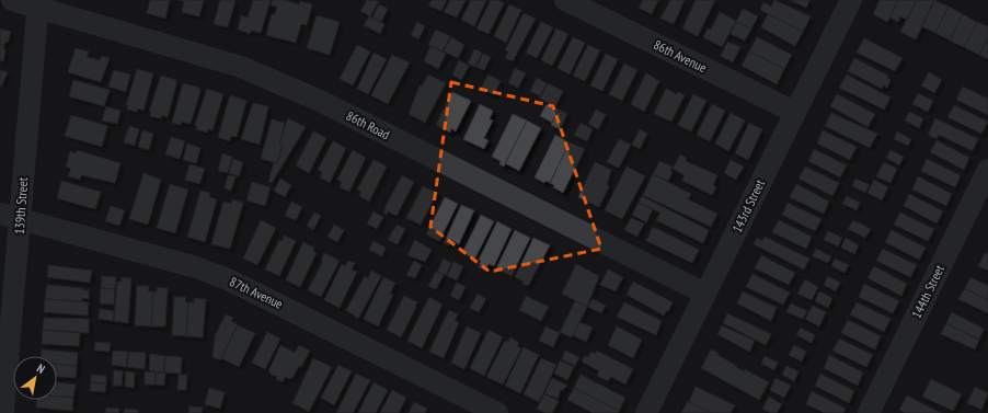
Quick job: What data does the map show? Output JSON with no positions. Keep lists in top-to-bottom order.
{
  "streets": {
    "street": [
      "86th Avenue",
      "86th Road",
      "139th Street",
      "143rd Street",
      "144th Street",
      "87th Avenue"
    ]
  },
  "crossings": [
    ["86th Avenue", "143rd Street"],
    ["86th Road", "139th Street"],
    ["86th Road", "143rd Street"],
    ["139th Street", "87th Avenue"]
  ],
  "north": "top right"
}
